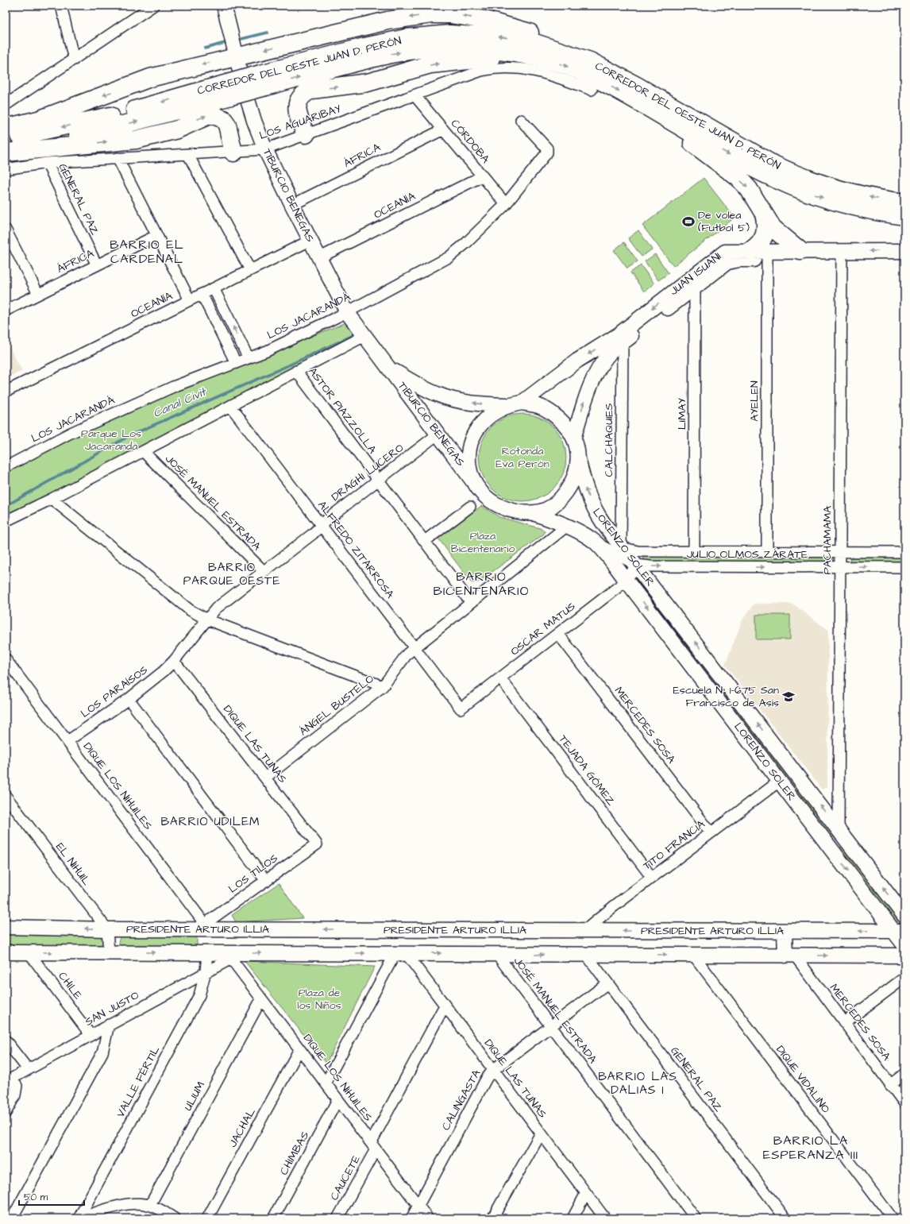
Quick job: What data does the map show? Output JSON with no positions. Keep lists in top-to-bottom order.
{
  "streets": {
    "highway": ["CORREDOR DEL OESTE JUAN D. PERÓN"],
    "street": [
      "LOS AGUARIBAY",
      "CÓRDOBA",
      "ÁFRICA",
      "TIBURCIO BENEGAS",
      "GENERAL PAZ",
      "OCEANÍA",
      "JUAN ISUANI",
      "LOS JACARANDÁ",
      "AYELEN",
      "ASTOR PIAZZOLLA",
      "LIMAY",
      "CALCHAQUIES",
      "DRAGHI LUCERO",
      "JOSÉ MANUEL ESTRADA",
      "PACHAMAMA",
      "LORENZO SOLER",
      "ALFREDO ZITARROSA",
      "JULIO OLMOS ZÁRATE",
      "OSCAR MATUS",
      "LOS PARAÍSOS",
      "ÁNGEL BUSTELO",
      "MERCEDES SOSA",
      "DIQUE LAS TUNAS",
      "TEJADA GÓMEZ",
      "DIQUE LOS NIHUILES",
      "TITO FRANCIA",
      "EL NIHUIL",
      "LOS TILOS",
      "PRESIDENTE ARTURO ILLIA",
      "CHILE",
      "SAN JUSTO",
      "DIQUE VIDALINO",
      "VALLE FÉRTIL",
      "ULIUM",
      "CALINGASTA",
      "JACHAL",
      "CHIMBAS",
      "CAUCETE"
    ]
  },
  "crossings": [
    ["CORREDOR DEL OESTE JUAN D. PERÓN", "LOS AGUARIBAY"],
    ["LOS AGUARIBAY", "CÓRDOBA"],
    ["LOS AGUARIBAY", "TIBURCIO BENEGAS"],
    ["LOS AGUARIBAY", "GENERAL PAZ"],
    ["CÓRDOBA", "ÁFRICA"],
    ["CÓRDOBA", "OCEANÍA"],
    ["CÓRDOBA", "LOS JACARANDÁ"],
    ["ÁFRICA", "TIBURCIO BENEGAS"],
    ["ÁFRICA", "GENERAL PAZ"],
    ["TIBURCIO BENEGAS", "OCEANÍA"],
    ["TIBURCIO BENEGAS", "JUAN ISUANI"],
    ["TIBURCIO BENEGAS", "LOS JACARANDÁ"],
    ["TIBURCIO BENEGAS", "DRAGHI LUCERO"],
    ["TIBURCIO BENEGAS", "LORENZO SOLER"],
    ["GENERAL PAZ", "PRESIDENTE ARTURO ILLIA"],
    ["GENERAL PAZ", "CALINGASTA"],
    ["JUAN ISUANI", "AYELEN"],
    ["JUAN ISUANI", "LIMAY"],
    ["JUAN ISUANI", "CALCHAQUIES"],
    ["JUAN ISUANI", "PACHAMAMA"],
    ["JUAN ISUANI", "LORENZO SOLER"],
    ["AYELEN", "JULIO OLMOS ZÁRATE"],
    ["ASTOR PIAZZOLLA", "DRAGHI LUCERO"],
    ["ASTOR PIAZZOLLA", "ÁNGEL BUSTELO"],
    ["LIMAY", "JULIO OLMOS ZÁRATE"],
    ["CALCHAQUIES", "LORENZO SOLER"],
    ["CALCHAQUIES", "JULIO OLMOS ZÁRATE"],
    ["DRAGHI LUCERO", "JOSÉ MANUEL ESTRADA"],
    ["DRAGHI LUCERO", "ALFREDO ZITARROSA"],
    ["DRAGHI LUCERO", "LOS PARAÍSOS"],
    ["DRAGHI LUCERO", "DIQUE LAS TUNAS"],
    ["JOSÉ MANUEL ESTRADA", "PRESIDENTE ARTURO ILLIA"],
    ["JOSÉ MANUEL ESTRADA", "CALINGASTA"],
    ["PACHAMAMA", "LORENZO SOLER"],
    ["PACHAMAMA", "JULIO OLMOS ZÁRATE"],
    ["LORENZO SOLER", "JULIO OLMOS ZÁRATE"],
    ["LORENZO SOLER", "OSCAR MATUS"],
    ["LORENZO SOLER", "ÁNGEL BUSTELO"],
    ["LORENZO SOLER", "TITO FRANCIA"],
    ["LORENZO SOLER", "PRESIDENTE ARTURO ILLIA"],
    ["ALFREDO ZITARROSA", "OSCAR MATUS"],
    ["ALFREDO ZITARROSA", "ÁNGEL BUSTELO"],
    ["JULIO OLMOS ZÁRATE", "OSCAR MATUS"],
    ["OSCAR MATUS", "MERCEDES SOSA"],
    ["OSCAR MATUS", "TEJADA GÓMEZ"],
    ["LOS PARAÍSOS", "DIQUE LAS TUNAS"],
    ["LOS PARAÍSOS", "DIQUE LOS NIHUILES"],
    ["ÁNGEL BUSTELO", "DIQUE LAS TUNAS"],
    ["MERCEDES SOSA", "TITO FRANCIA"],
    ["MERCEDES SOSA", "PRESIDENTE ARTURO ILLIA"],
    ["DIQUE LAS TUNAS", "LOS TILOS"],
    ["DIQUE LAS TUNAS", "PRESIDENTE ARTURO ILLIA"],
    ["DIQUE LAS TUNAS", "CALINGASTA"],
    ["DIQUE LAS TUNAS", "CAUCETE"],
    ["TEJADA GÓMEZ", "TITO FRANCIA"],
    ["DIQUE LOS NIHUILES", "LOS TILOS"],
    ["DIQUE LOS NIHUILES", "PRESIDENTE ARTURO ILLIA"],
    ["DIQUE LOS NIHUILES", "SAN JUSTO"],
    ["DIQUE LOS NIHUILES", "ULIUM"],
    ["DIQUE LOS NIHUILES", "CALINGASTA"],
    ["DIQUE LOS NIHUILES", "JACHAL"],
    ["DIQUE LOS NIHUILES", "CHIMBAS"],
    ["DIQUE LOS NIHUILES", "CAUCETE"],
    ["TITO FRANCIA", "PRESIDENTE ARTURO ILLIA"],
    ["EL NIHUIL", "PRESIDENTE ARTURO ILLIA"],
    ["LOS TILOS", "PRESIDENTE ARTURO ILLIA"],
    ["PRESIDENTE ARTURO ILLIA", "CHILE"],
    ["PRESIDENTE ARTURO ILLIA", "SAN JUSTO"],
    ["PRESIDENTE ARTURO ILLIA", "DIQUE VIDALINO"],
    ["PRESIDENTE ARTURO ILLIA", "VALLE FÉRTIL"],
    ["CHILE", "SAN JUSTO"],
    ["SAN JUSTO", "VALLE FÉRTIL"]
  ],
  "districts": [
    "BARRIO EL CARDENAL",
    "BARRIO PARQUE OESTE",
    "BARRIO BICENTENARIO",
    "BARRIO UDILEM",
    "BARRIO LAS DALIAS I",
    "BARRIO LA ESPERANZA III"
  ],
  "water": ["Canal Civit"],
  "parks": [
    "Parque Los Jacarandá",
    "Rotonda Eva Perón",
    "Plaza Bicentenario",
    "Plaza de los Niños"
  ],
  "places": {
    "sports": ["De volea (Futbol 5)"],
    "school or university": ["Escuela N° 1-675 San Francisco de Asís"]
  },
  "scale_bar": "50 m"
}
